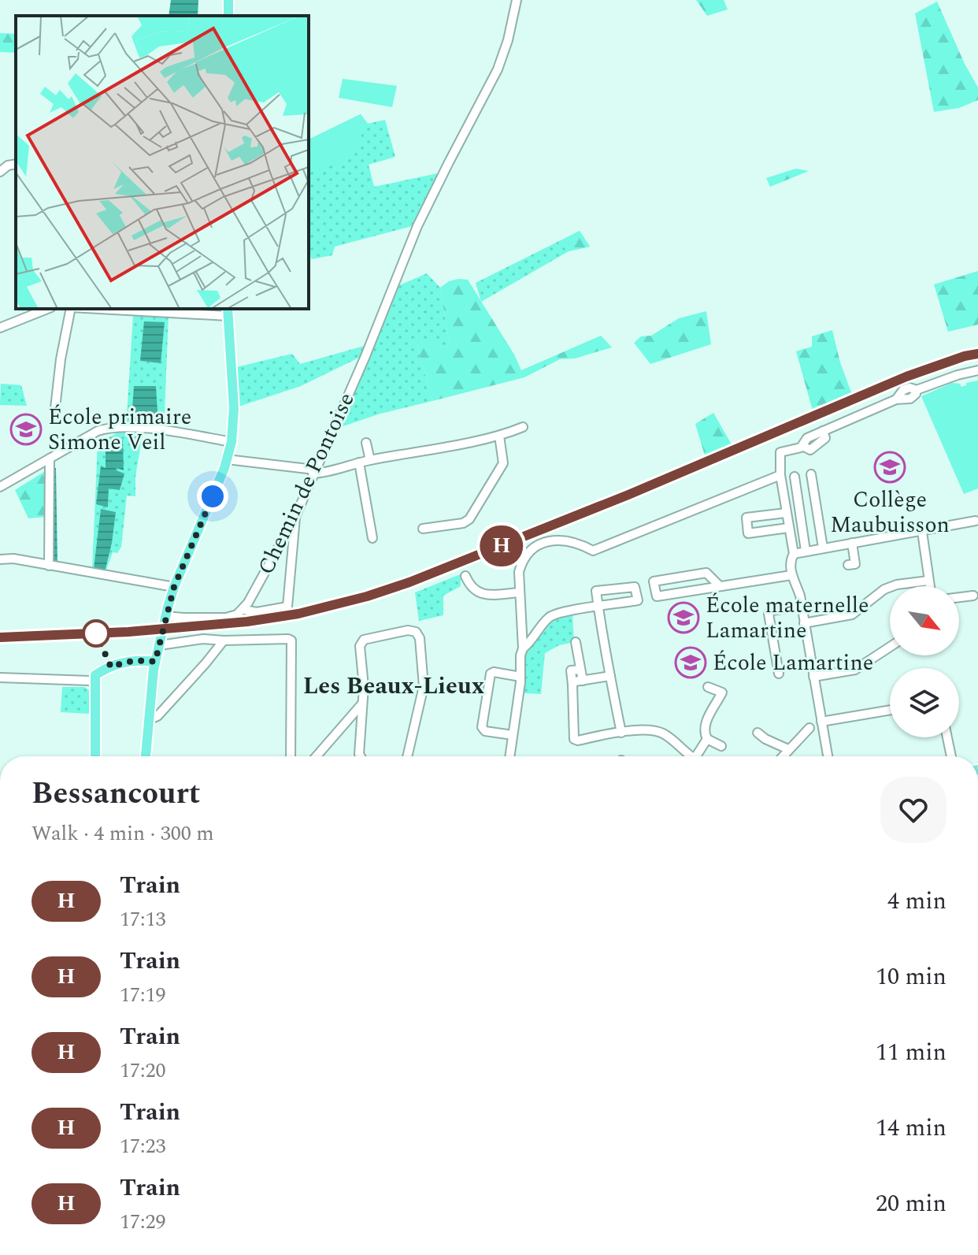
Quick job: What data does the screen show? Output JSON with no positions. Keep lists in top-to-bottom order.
{
  "streets": {
    "street": ["Chemin de Pontoise"]
  },
  "districts": ["Les Beaux-Lieux"],
  "places": {
    "school or university": [
      "École primaire Simone Veil",
      "Collège Maubuisson",
      "École maternelle Lamartine",
      "École Lamartine"
    ]
  },
  "north": "bottom right",
  "page": {
    "on_map": "H",
    "heading": ["Bessancourt", "Walk · 4 min · 300 m"],
    "list": [
      {
        "mark": "H",
        "name": "Train",
        "note": "17:13",
        "value": "4 min"
      },
      {
        "mark": "H",
        "name": "Train",
        "note": "17:19",
        "value": "10 min"
      },
      {
        "mark": "H",
        "name": "Train",
        "note": "17:20",
        "value": "11 min"
      },
      {
        "mark": "H",
        "name": "Train",
        "note": "17:23",
        "value": "14 min"
      },
      {
        "mark": "H",
        "name": "Train",
        "note": "17:29",
        "value": "20 min"
      }
    ]
  }
}
